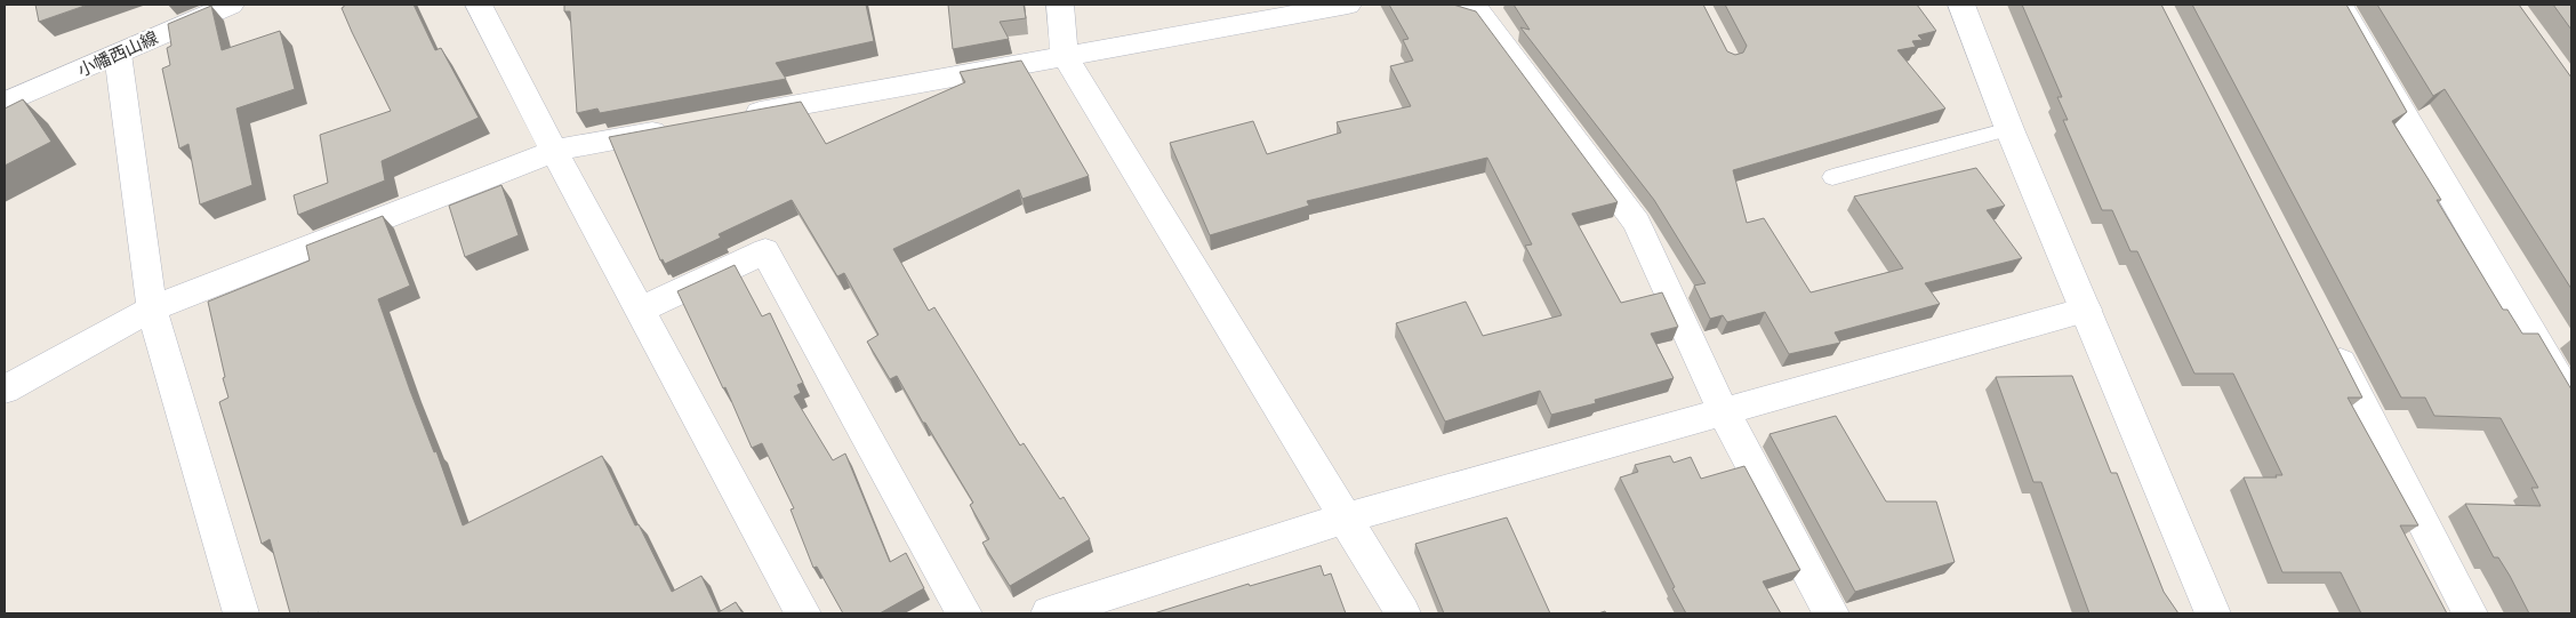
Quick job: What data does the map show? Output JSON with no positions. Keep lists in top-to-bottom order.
{
  "streets": {
    "street": ["小幡西山線"]
  }
}
